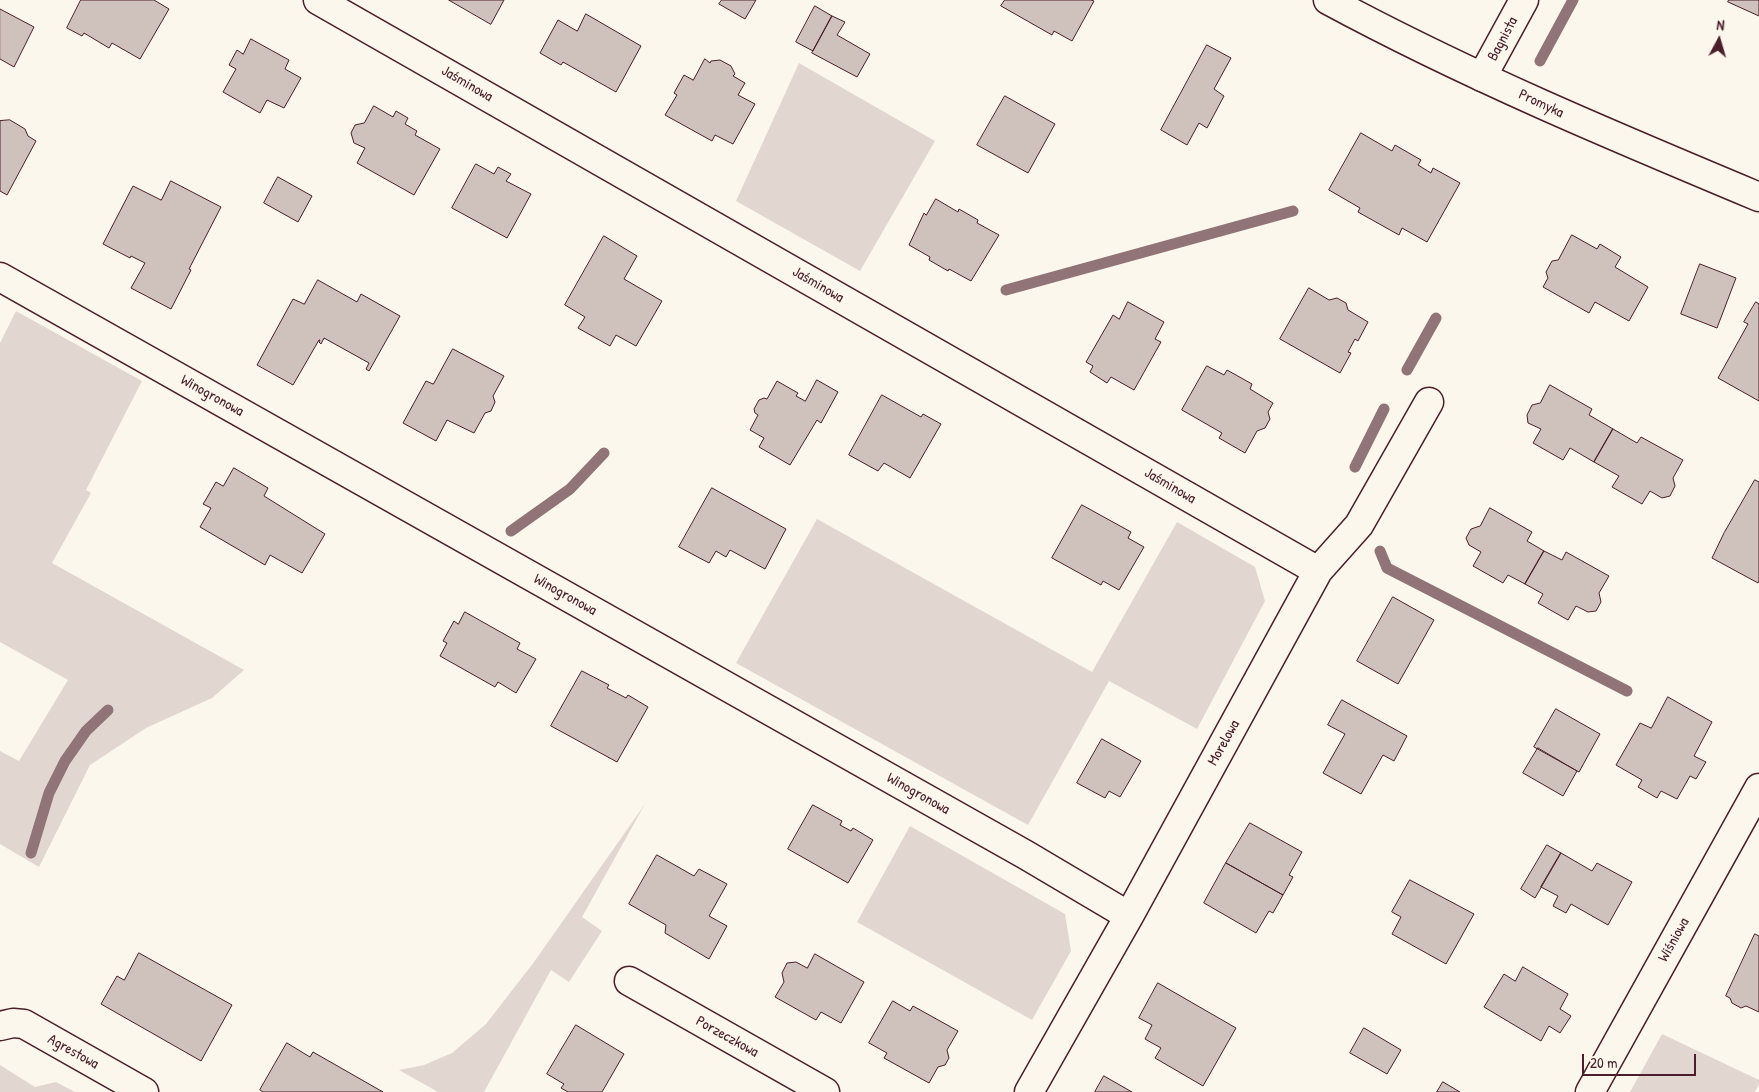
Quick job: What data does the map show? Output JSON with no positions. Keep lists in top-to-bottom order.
{
  "streets": {
    "street": [
      "Bagnista",
      "Jaśminowa",
      "Promyka",
      "Winogronowa",
      "Morelowa",
      "Wiśniowa",
      "Porzeczkowa",
      "Agrestowa"
    ]
  },
  "crossings": [
    ["Bagnista", "Promyka"],
    ["Jaśminowa", "Morelowa"],
    ["Winogronowa", "Morelowa"]
  ],
  "scale_bar": "20 m",
  "north": "top"
}
